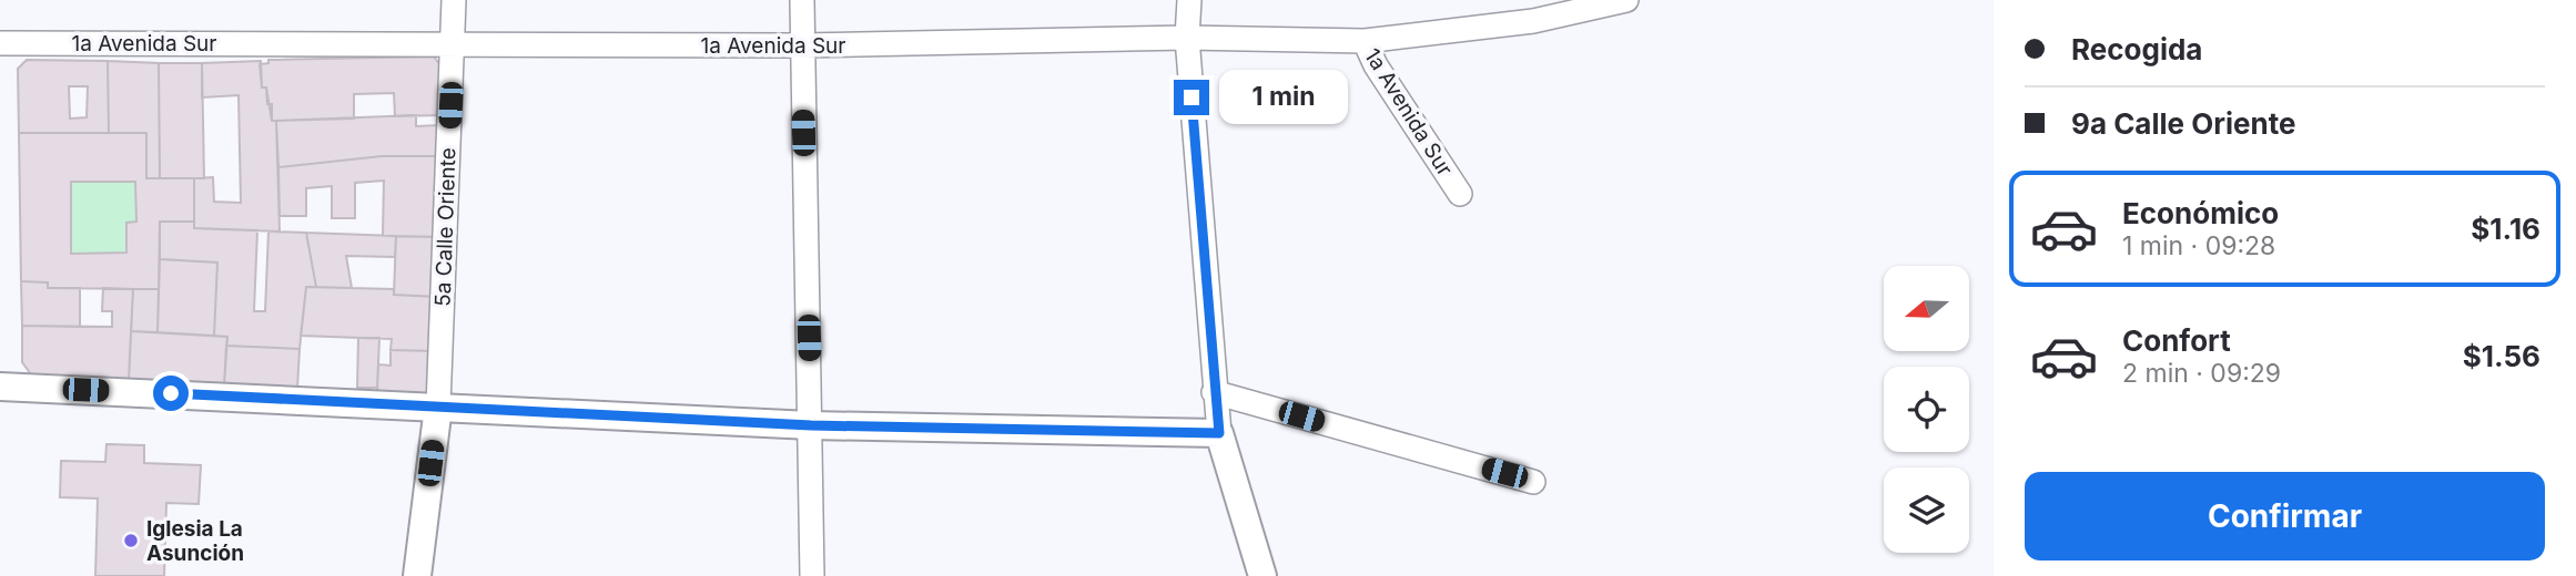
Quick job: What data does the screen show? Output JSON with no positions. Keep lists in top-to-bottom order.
{
  "streets": {
    "street": ["1a Avenida Sur", "5a Calle Oriente"]
  },
  "crossings": [
    ["1a Avenida Sur", "5a Calle Oriente"]
  ],
  "places": ["Iglesia La Asunción"],
  "north": "left",
  "page": {
    "banner": ["Recogida", "9a Calle Oriente"],
    "bubble": "1 min",
    "list": [
      {
        "name": "Económico",
        "note": "1 min · 09:28",
        "value": "$1.16"
      },
      {
        "name": "Confort",
        "note": "2 min · 09:29",
        "value": "$1.56"
      }
    ],
    "buttons": "Confirmar"
  }
}
